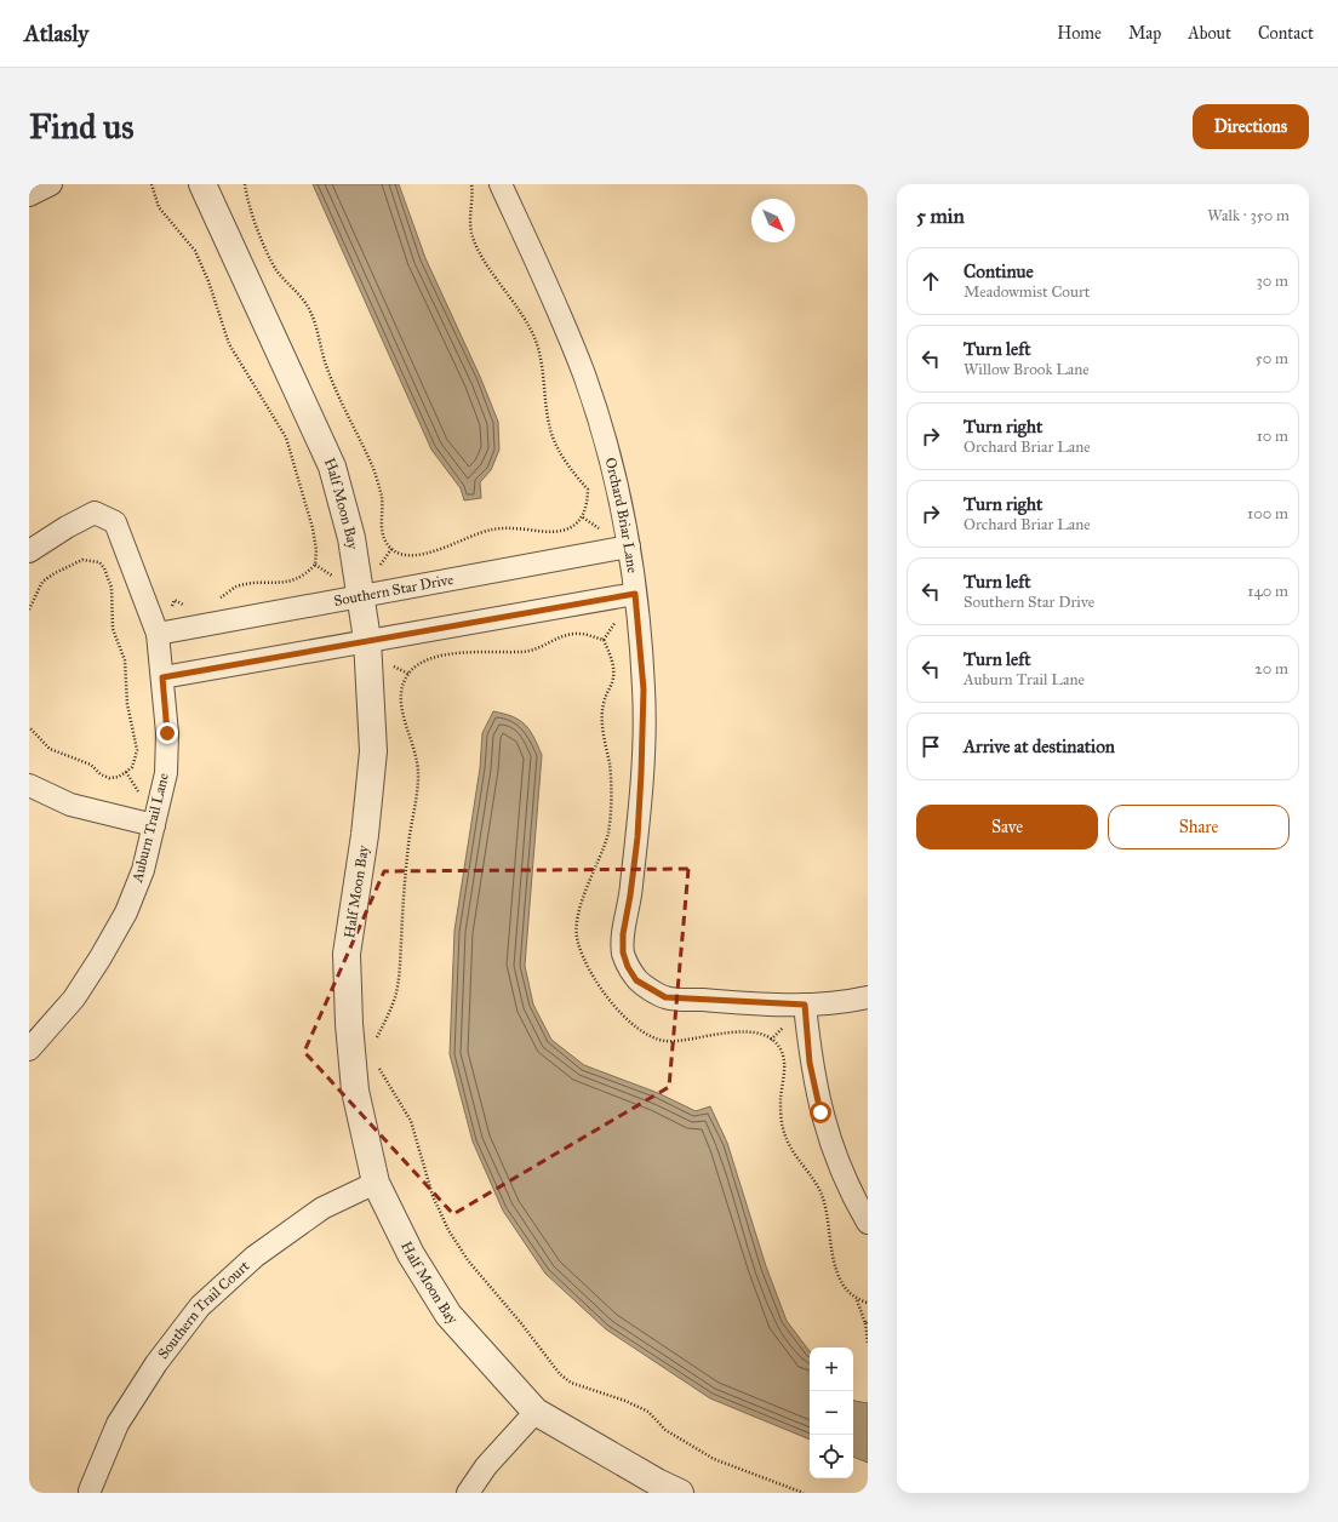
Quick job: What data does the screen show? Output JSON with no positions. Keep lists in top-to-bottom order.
{
  "streets": {
    "street": [
      "Half Moon Bay",
      "Orchard Briar Lane",
      "Southern Star Drive",
      "Auburn Trail Lane",
      "Southern Trail Court"
    ]
  },
  "crossings": [
    ["Half Moon Bay", "Southern Star Drive"],
    ["Half Moon Bay", "Southern Trail Court"],
    ["Orchard Briar Lane", "Southern Star Drive"],
    ["Southern Star Drive", "Auburn Trail Lane"]
  ],
  "north": "bottom right",
  "page": {
    "header": "Atlasly",
    "nav": [
      "Home",
      "Map",
      "About",
      "Contact"
    ],
    "buttons": [
      "Directions",
      ["Save", "Share"]
    ],
    "title": "Find us",
    "heading": ["5 min", "Walk · 350 m"],
    "list": [
      ["Continue", "Meadowmist Court", "30 m"],
      ["Turn left", "Willow Brook Lane", "50 m"],
      ["Turn right", "Orchard Briar Lane", "10 m"],
      ["Turn right", "Orchard Briar Lane", "100 m"],
      ["Turn left", "Southern Star Drive", "140 m"],
      ["Turn left", "Auburn Trail Lane", "20 m"],
      "Arrive at destination"
    ],
    "map_buttons": ["+", "−"]
  }
}
